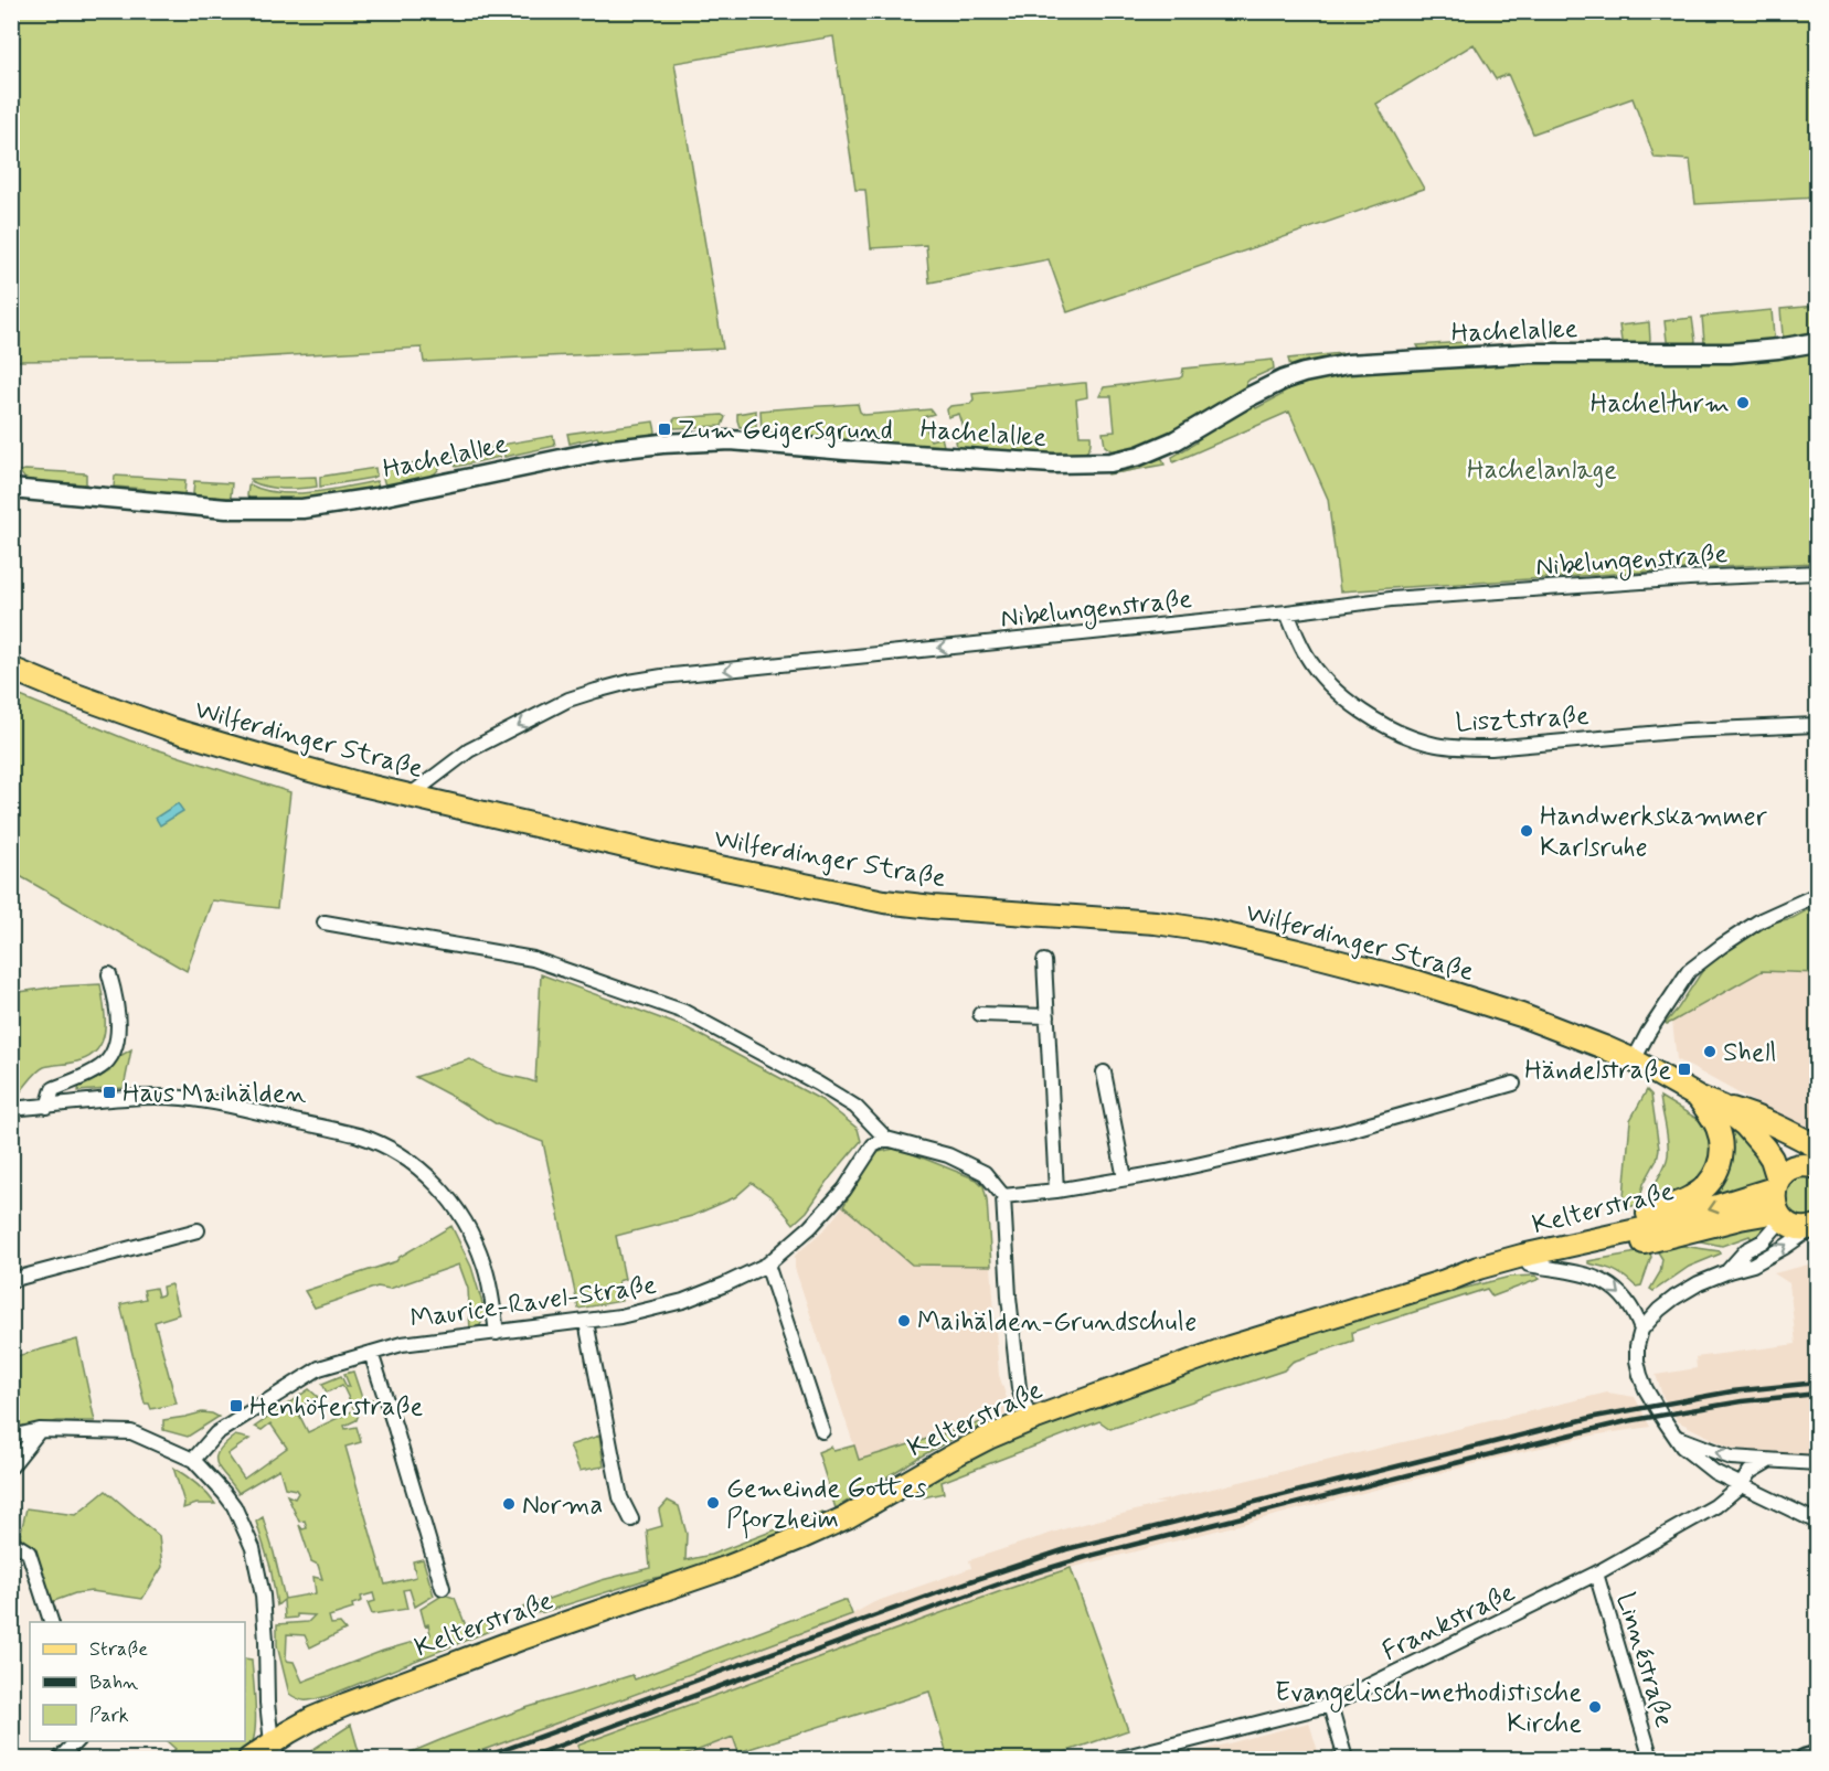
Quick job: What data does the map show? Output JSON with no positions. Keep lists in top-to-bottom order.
{
  "streets": {
    "main road": ["Wilferdinger Straße", "Kelterstraße"],
    "street": [
      "Hachelallee",
      "Nibelungenstraße",
      "Lisztstraße",
      "Maurice-Ravel-Straße",
      "Frankstraße",
      "Linnéstraße"
    ]
  },
  "crossings": [
    ["Nibelungenstraße", "Lisztstraße"],
    ["Nibelungenstraße", "Wilferdinger Straße"],
    ["Wilferdinger Straße", "Kelterstraße"],
    ["Frankstraße", "Linnéstraße"]
  ],
  "one_way": ["Nibelungenstraße"],
  "parks": ["Hachelanlage"],
  "places": {
    "other": [
      "Hachelturm",
      "Handwerkskammer Karlsruhe",
      "Shell",
      "Maihälden-Grundschule",
      "Gemeinde Gottes Pforzheim",
      "Norma",
      "Evangelisch-methodistische Kirche"
    ],
    "transit": [
      "Zum Geigersgrund",
      "Händelstraße",
      "Haus Maihälden",
      "Henhöferstraße"
    ]
  },
  "legend": ["Straße", "Bahn", "Park"]
}
